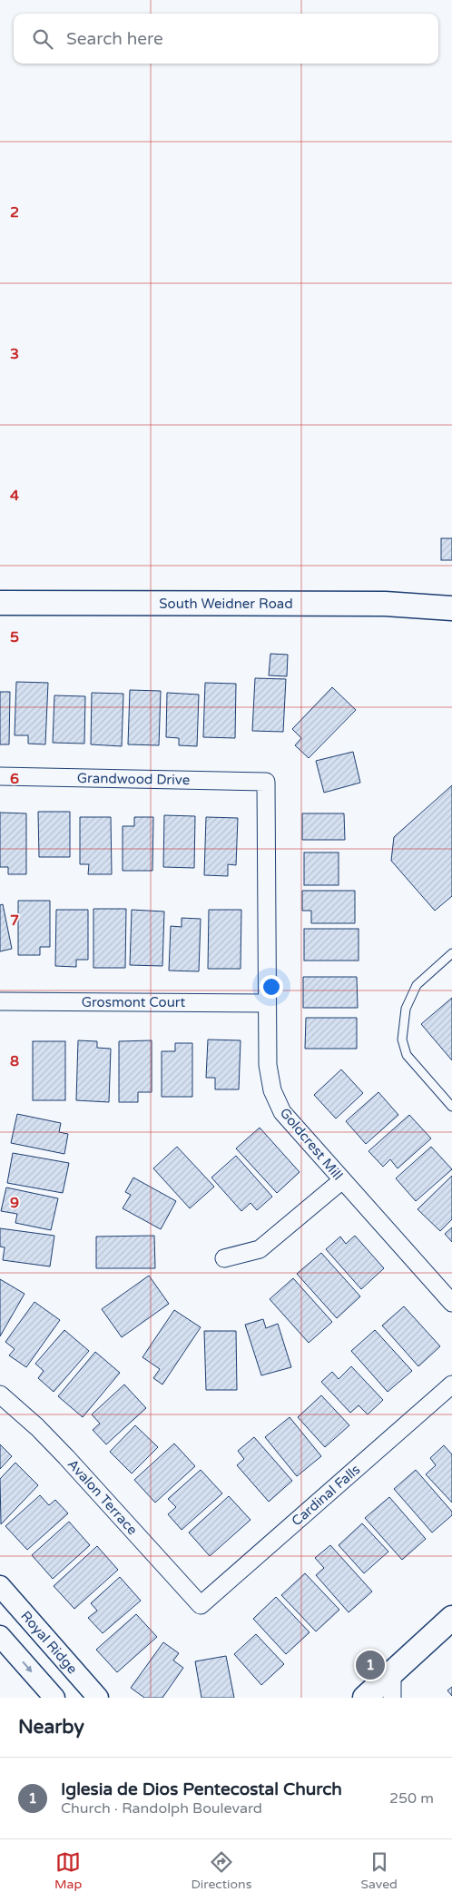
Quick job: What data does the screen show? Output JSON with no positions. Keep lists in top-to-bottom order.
{
  "streets": {
    "main road": ["South Weidner Road"],
    "street": [
      "Grandwood Drive",
      "Grosmont Court",
      "Goldcrest Mill",
      "Cardinal Falls",
      "Avalon Terrace",
      "Royal Ridge"
    ]
  },
  "crossings": [
    ["Grandwood Drive", "Goldcrest Mill"],
    ["Grosmont Court", "Goldcrest Mill"],
    ["Cardinal Falls", "Avalon Terrace"]
  ],
  "page": {
    "search": "Search here",
    "pins": "1",
    "heading": "Nearby",
    "list": [
      {
        "mark": "1",
        "name": "Iglesia de Dios Pentecostal Church",
        "note": "Church · Randolph Boulevard",
        "value": "250 m"
      }
    ],
    "nav": ["Map", "Directions", "Saved"]
  },
  "grid": {
    "rows": [
      "2",
      "3",
      "4",
      "5",
      "6",
      "7",
      "8",
      "9"
    ]
  }
}
